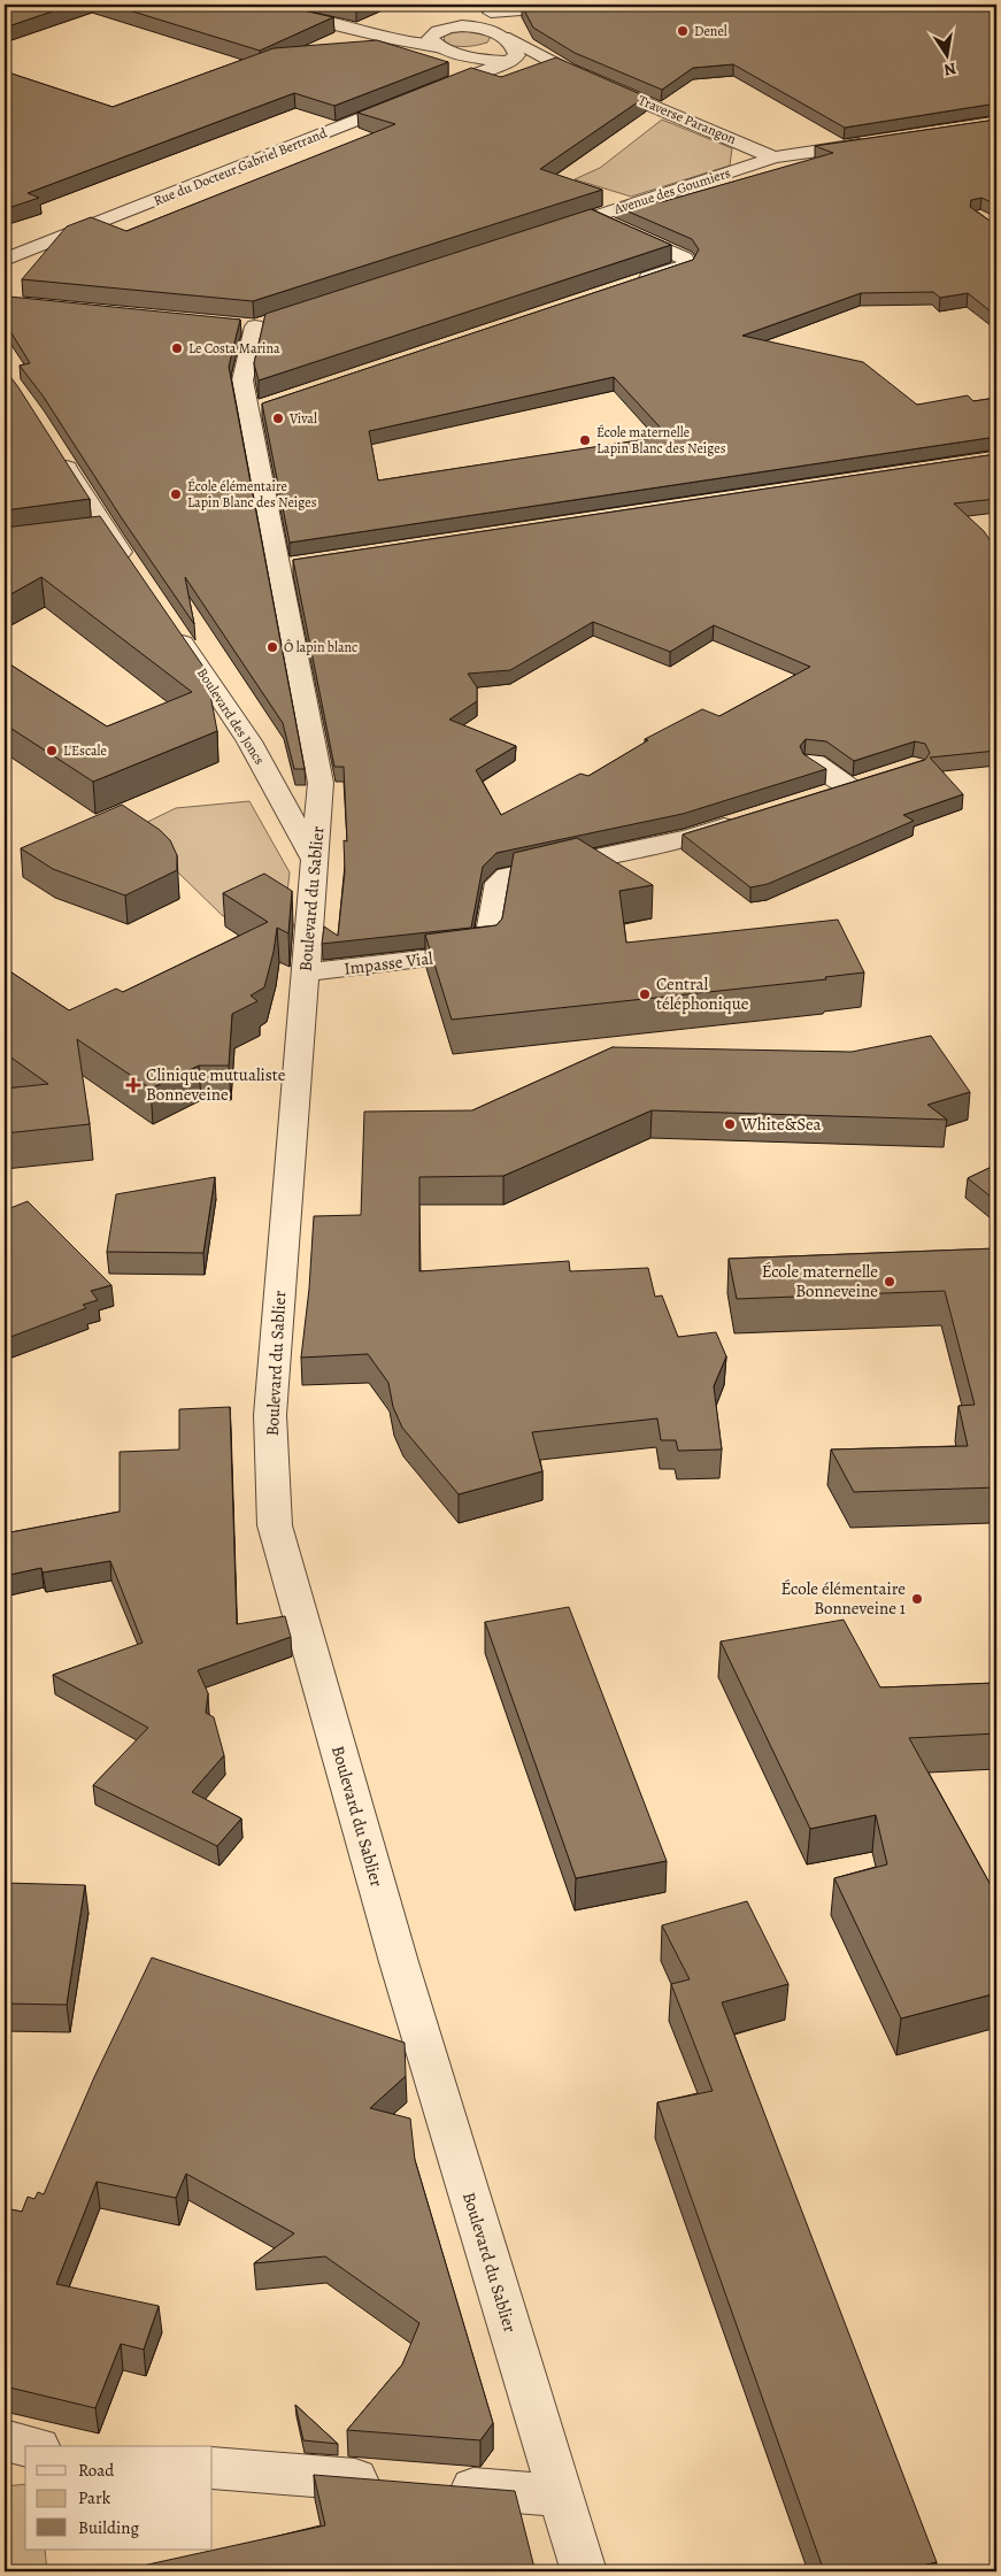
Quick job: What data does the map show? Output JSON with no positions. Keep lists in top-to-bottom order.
{
  "streets": {
    "street": [
      "Traverse Parangon",
      "Rue du Docteur Gabriel Bertrand",
      "Avenue des Goumiers",
      "Boulevard des Joncs",
      "Boulevard du Sablier",
      "Impasse Vial"
    ]
  },
  "crossings": [
    ["Traverse Parangon", "Rue du Docteur Gabriel Bertrand"],
    ["Traverse Parangon", "Avenue des Goumiers"],
    ["Boulevard des Joncs", "Boulevard du Sablier"],
    ["Boulevard du Sablier", "Impasse Vial"]
  ],
  "places": {
    "other": [
      "Denel",
      "Le Costa Marina",
      "Vival",
      "École maternelle Lapin Blanc des Neiges",
      "École élémentaire Lapin Blanc des Neiges",
      "Ô lapin blanc",
      "L'Escale",
      "Central téléphonique",
      "White&Sea",
      "École maternelle Bonneveine",
      "École élémentaire Bonneveine 1"
    ],
    "health": ["Clinique mutualiste Bonneveine"]
  },
  "legend": ["Road", "Park", "Building"],
  "north": "bottom"
}
